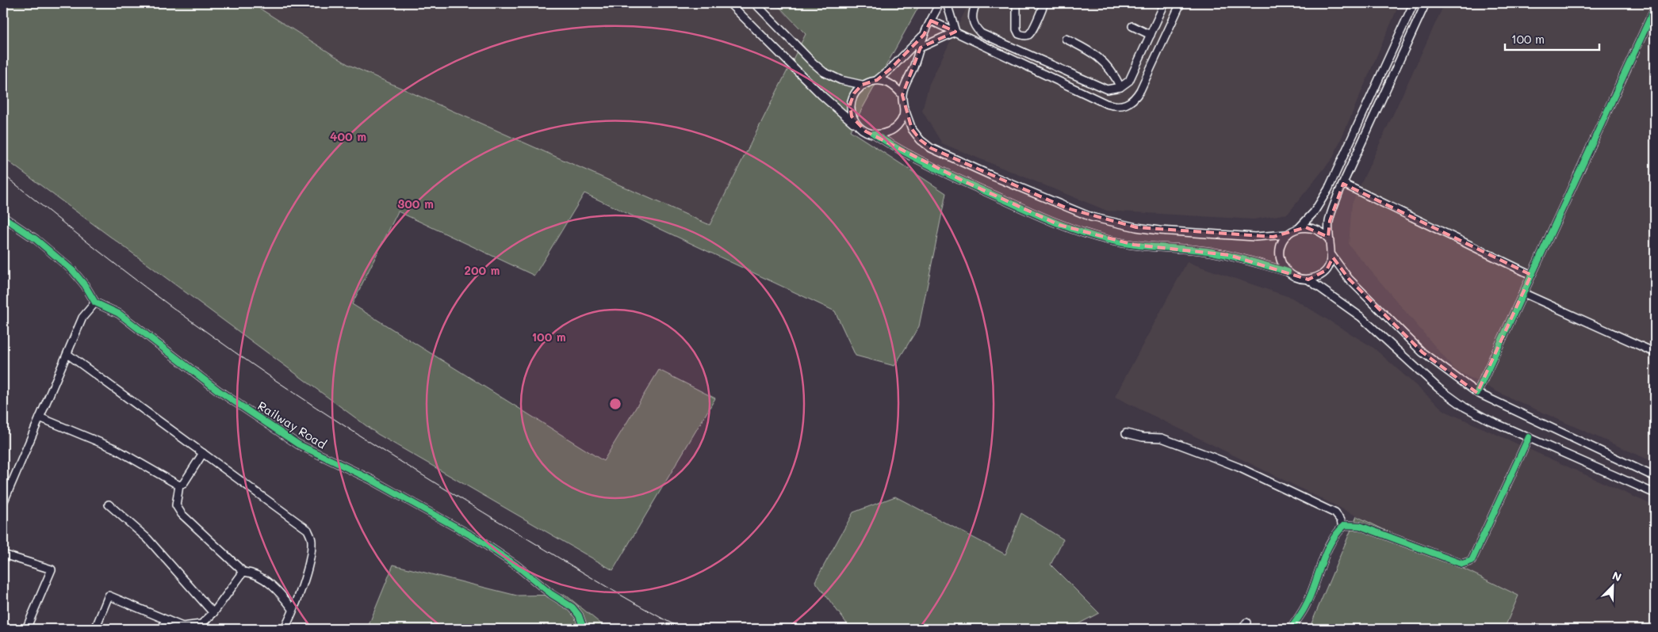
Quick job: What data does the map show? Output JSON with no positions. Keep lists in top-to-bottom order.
{
  "streets": {
    "street": ["Railway Road"]
  },
  "scale_bar": "100 m",
  "north": "top right",
  "rings": [
    "400 m",
    "300 m",
    "200 m",
    "100 m"
  ]
}
